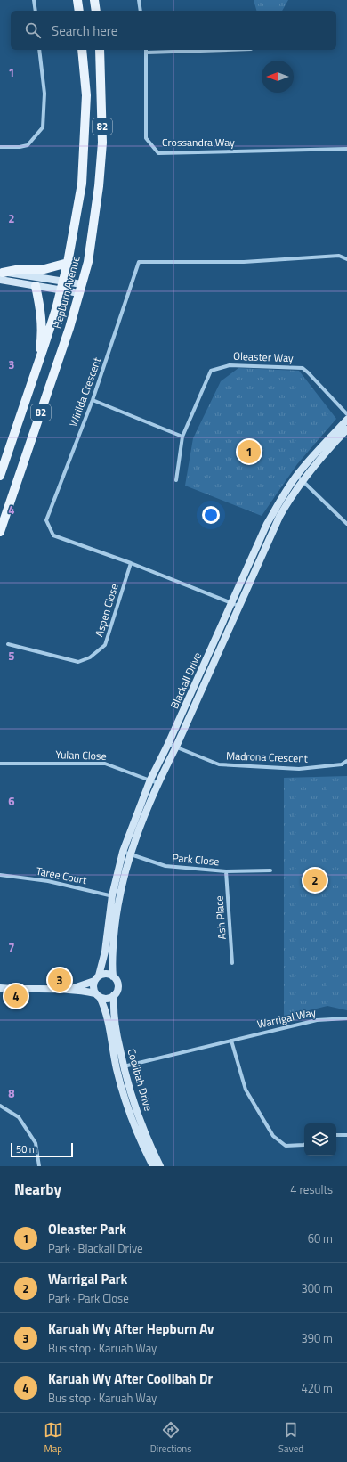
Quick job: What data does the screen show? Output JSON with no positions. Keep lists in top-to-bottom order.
{
  "streets": {
    "main road": [
      "82",
      "Hepburn Avenue",
      "Blackall Drive",
      "Coolibah Drive"
    ],
    "street": [
      "Crossandra Way",
      "Oleaster Way",
      "Wirilda Crescent",
      "Aspen Close",
      "Yulan Close",
      "Madrona Crescent",
      "Park Close",
      "Taree Court",
      "Ash Place",
      "Warrigal Way"
    ]
  },
  "crossings": [
    ["Wirilda Crescent", "Aspen Close"],
    ["Wirilda Crescent", "Blackall Drive"],
    ["Blackall Drive", "Yulan Close"],
    ["Blackall Drive", "Madrona Crescent"],
    ["Blackall Drive", "Park Close"],
    ["Blackall Drive", "Taree Court"],
    ["Blackall Drive", "Coolibah Drive"],
    ["Park Close", "Ash Place"],
    ["Warrigal Way", "Coolibah Drive"]
  ],
  "scale_bar": "50 m",
  "north": "left",
  "page": {
    "search": "Search here",
    "pins": [
      "1",
      "2",
      "3",
      "4"
    ],
    "scale": "50 m",
    "heading": ["Nearby", "4 results"],
    "list": [
      {
        "mark": "1",
        "name": "Oleaster Park",
        "note": "Park · Blackall Drive",
        "value": "60 m"
      },
      {
        "mark": "2",
        "name": "Warrigal Park",
        "note": "Park · Park Close",
        "value": "300 m"
      },
      {
        "mark": "3",
        "name": "Karuah Wy After Hepburn Av",
        "note": "Bus stop · Karuah Way",
        "value": "390 m"
      },
      {
        "mark": "4",
        "name": "Karuah Wy After Coolibah Dr",
        "note": "Bus stop · Karuah Way",
        "value": "420 m"
      }
    ],
    "nav": ["Map", "Directions", "Saved"]
  },
  "grid": {
    "rows": [
      "1",
      "2",
      "3",
      "4",
      "5",
      "6",
      "7",
      "8"
    ]
  }
}
